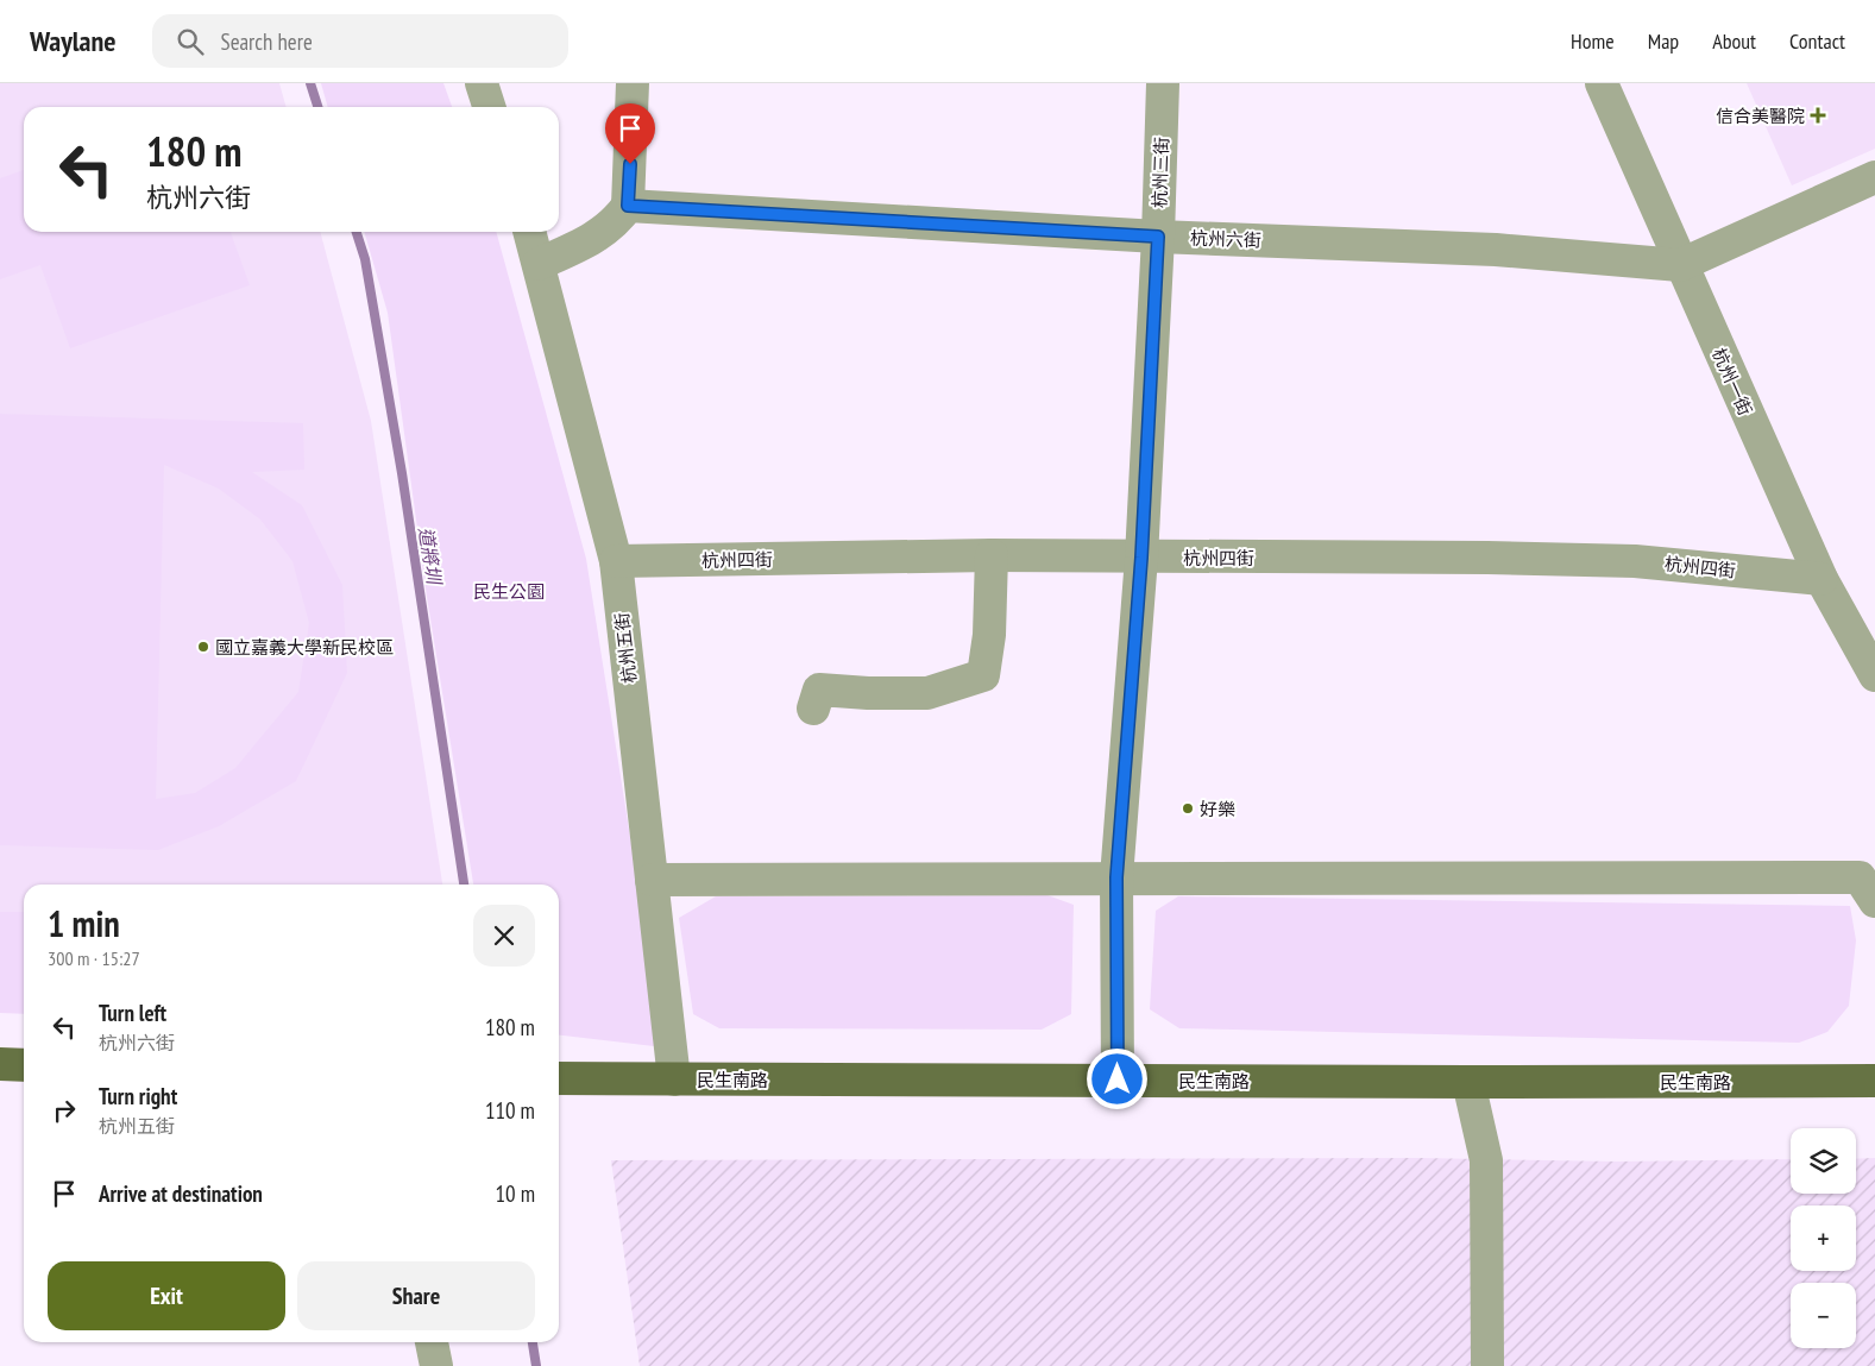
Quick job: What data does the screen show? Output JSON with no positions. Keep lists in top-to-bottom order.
{
  "streets": {
    "main road": ["民生南路"],
    "street": [
      "杭州三街",
      "杭州六街",
      "杭州一街",
      "杭州四街",
      "杭州五街"
    ]
  },
  "crossings": [
    ["杭州三街", "杭州六街"],
    ["杭州三街", "杭州四街"],
    ["杭州三街", "民生南路"],
    ["杭州六街", "杭州一街"],
    ["杭州一街", "杭州四街"],
    ["杭州四街", "杭州五街"],
    ["杭州五街", "民生南路"]
  ],
  "water": ["道將圳"],
  "parks": ["民生公園"],
  "places": {
    "health": ["信合美醫院"],
    "other": ["國立嘉義大學新民校區", "好樂"]
  },
  "page": {
    "header": "Waylane",
    "search": "Search here",
    "nav": [
      "Home",
      "Map",
      "About",
      "Contact"
    ],
    "turn": ["180 m", "杭州六街"],
    "heading": ["1 min", "300 m · 15:27"],
    "list": [
      {
        "name": "Turn left",
        "note": "杭州六街",
        "value": "180 m"
      },
      {
        "name": "Turn right",
        "note": "杭州五街",
        "value": "110 m"
      },
      {
        "name": "Arrive at destination",
        "value": "10 m"
      }
    ],
    "map_buttons": ["+", "−"],
    "buttons": ["Exit", "Share"]
  }
}
